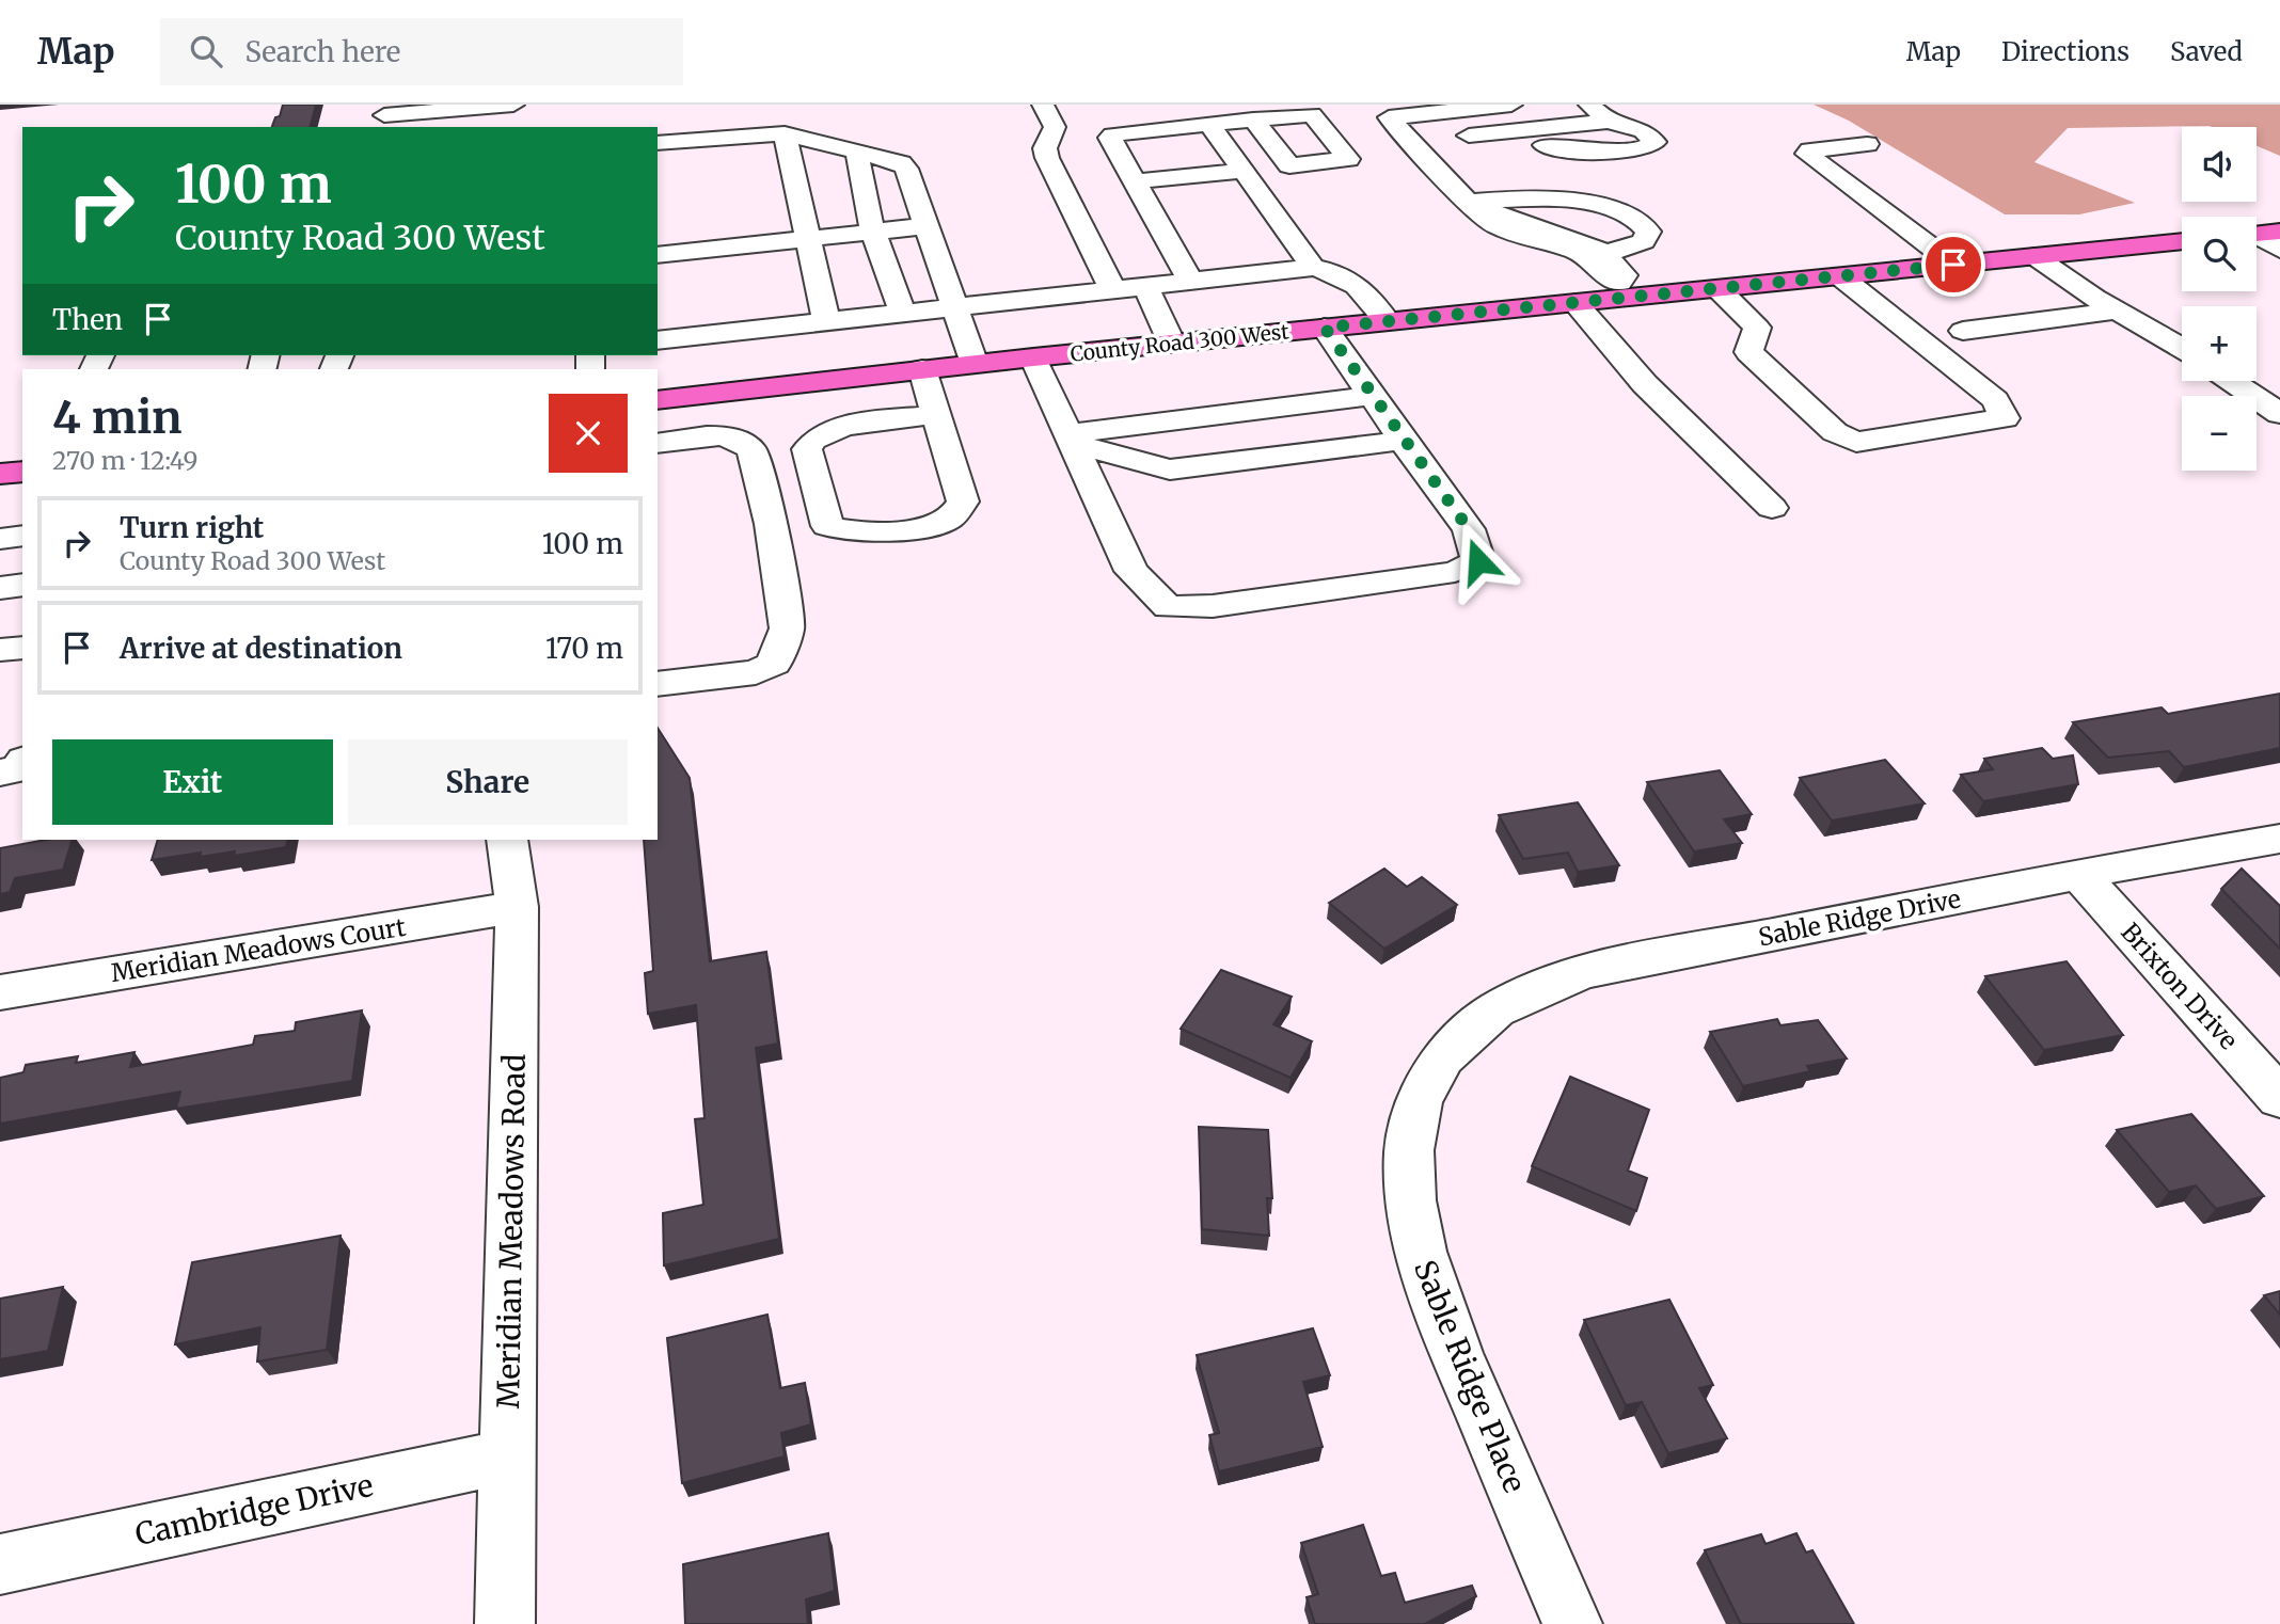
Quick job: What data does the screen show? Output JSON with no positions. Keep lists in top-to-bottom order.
{
  "streets": {
    "main road": ["County Road 300 West"],
    "street": [
      "Sable Ridge Drive",
      "Meridian Meadows Court",
      "Brixton Drive",
      "Meridian Meadows Road",
      "Sable Ridge Place",
      "Cambridge Drive"
    ]
  },
  "crossings": [
    ["Sable Ridge Drive", "Brixton Drive"],
    ["Sable Ridge Drive", "Sable Ridge Place"],
    ["Meridian Meadows Court", "Meridian Meadows Road"],
    ["Meridian Meadows Road", "Cambridge Drive"]
  ],
  "page": {
    "header": "Map",
    "search": "Search here",
    "nav": ["Map", "Directions", "Saved"],
    "map_buttons": ["+", "−"],
    "turn": ["100 m", "County Road 300 West"],
    "then": "Then",
    "heading": ["4 min", "270 m · 12:49"],
    "list": [
      {
        "name": "Turn right",
        "note": "County Road 300 West",
        "value": "100 m"
      },
      {
        "name": "Arrive at destination",
        "value": "170 m"
      }
    ],
    "buttons": ["Exit", "Share"]
  }
}
